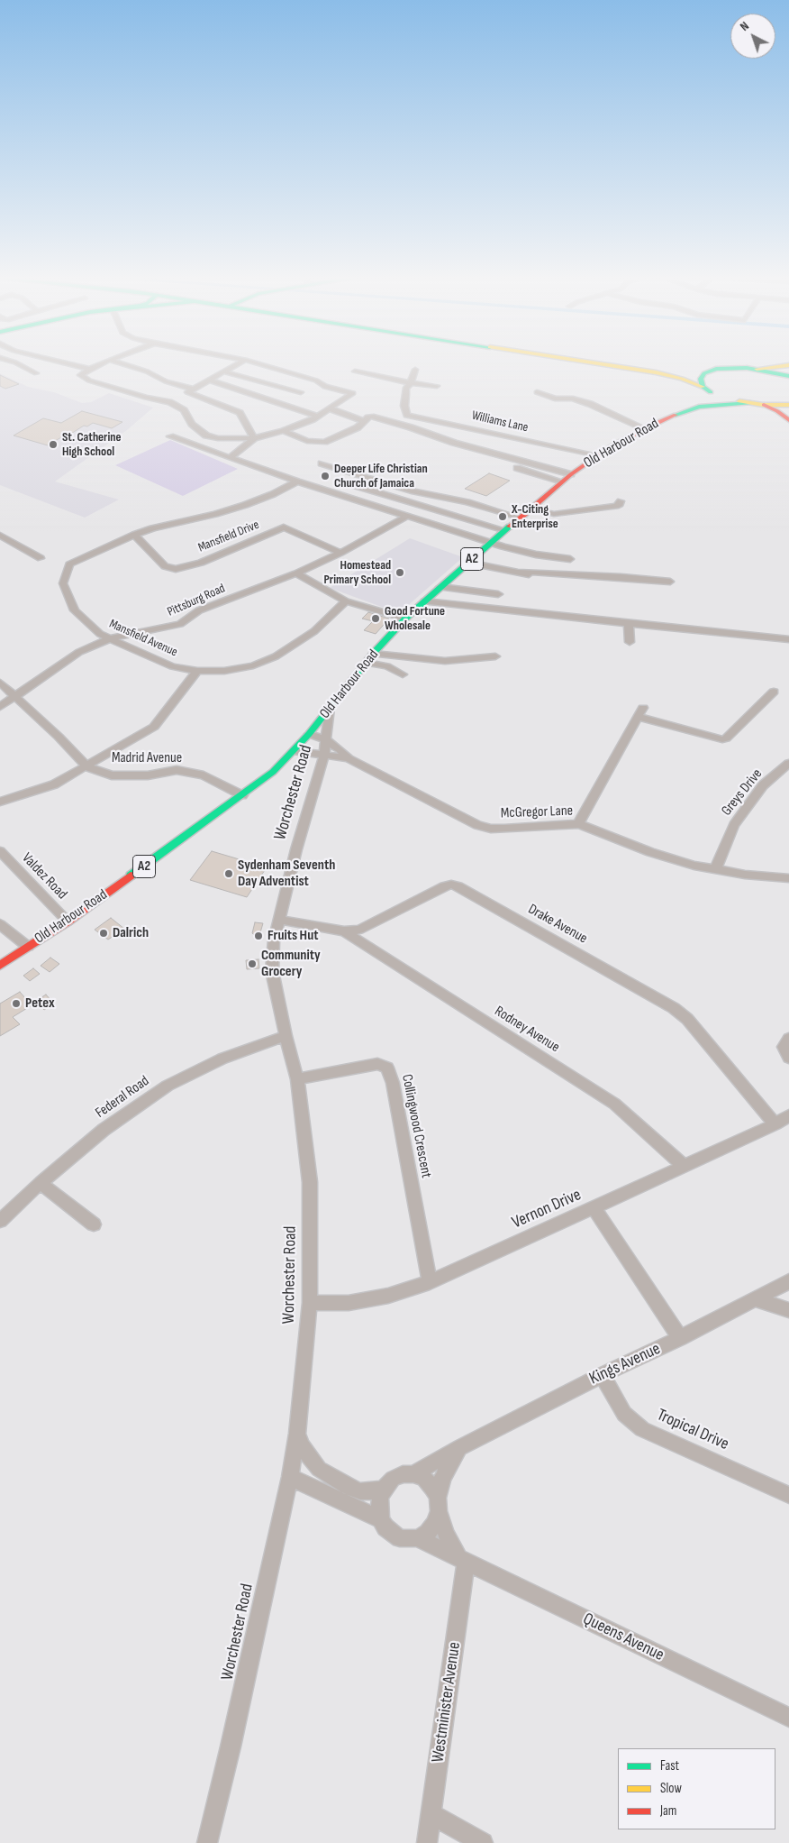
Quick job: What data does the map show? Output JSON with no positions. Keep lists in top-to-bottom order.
{
  "streets": {
    "main road": ["Old Harbour Road", "A2"],
    "street": [
      "Williams Lane",
      "Mansfield Drive",
      "Pittsburg Road",
      "Mansfield Avenue",
      "Madrid Avenue",
      "Worchester Road",
      "Greys Drive",
      "McGregor Lane",
      "Valdez Road",
      "Drake Avenue",
      "Rodney Avenue",
      "Federal Road",
      "Collingwood Crescent",
      "Vernon Drive",
      "Kings Avenue",
      "Tropical Drive",
      "Queens Avenue",
      "Westminister Avenue"
    ]
  },
  "crossings": [
    ["Williams Lane", "Old Harbour Road"],
    ["Old Harbour Road", "Madrid Avenue"],
    ["Old Harbour Road", "Worchester Road"],
    ["Old Harbour Road", "Valdez Road"],
    ["Mansfield Drive", "Pittsburg Road"],
    ["Mansfield Drive", "Mansfield Avenue"],
    ["Pittsburg Road", "Mansfield Avenue"],
    ["Pittsburg Road", "Madrid Avenue"],
    ["Worchester Road", "McGregor Lane"],
    ["Worchester Road", "Drake Avenue"],
    ["Worchester Road", "Federal Road"],
    ["Worchester Road", "Collingwood Crescent"],
    ["Worchester Road", "Vernon Drive"],
    ["Greys Drive", "McGregor Lane"],
    ["Drake Avenue", "Rodney Avenue"],
    ["Drake Avenue", "Vernon Drive"],
    ["Rodney Avenue", "Vernon Drive"],
    ["Collingwood Crescent", "Vernon Drive"],
    ["Kings Avenue", "Tropical Drive"],
    ["Kings Avenue", "Queens Avenue"],
    ["Queens Avenue", "Westminister Avenue"]
  ],
  "places": [
    "St. Catherine High School",
    "Deeper Life Christian Church of Jamaica",
    "X-Citing Enterprise",
    "Homestead Primary School",
    "Good Fortune Wholesale",
    "Sydenham Seventh Day Adventist",
    "Dalrich",
    "Fruits Hut",
    "Community Grocery",
    "Petex"
  ],
  "legend": ["Fast", "Slow", "Jam"],
  "north": "top left"
}
